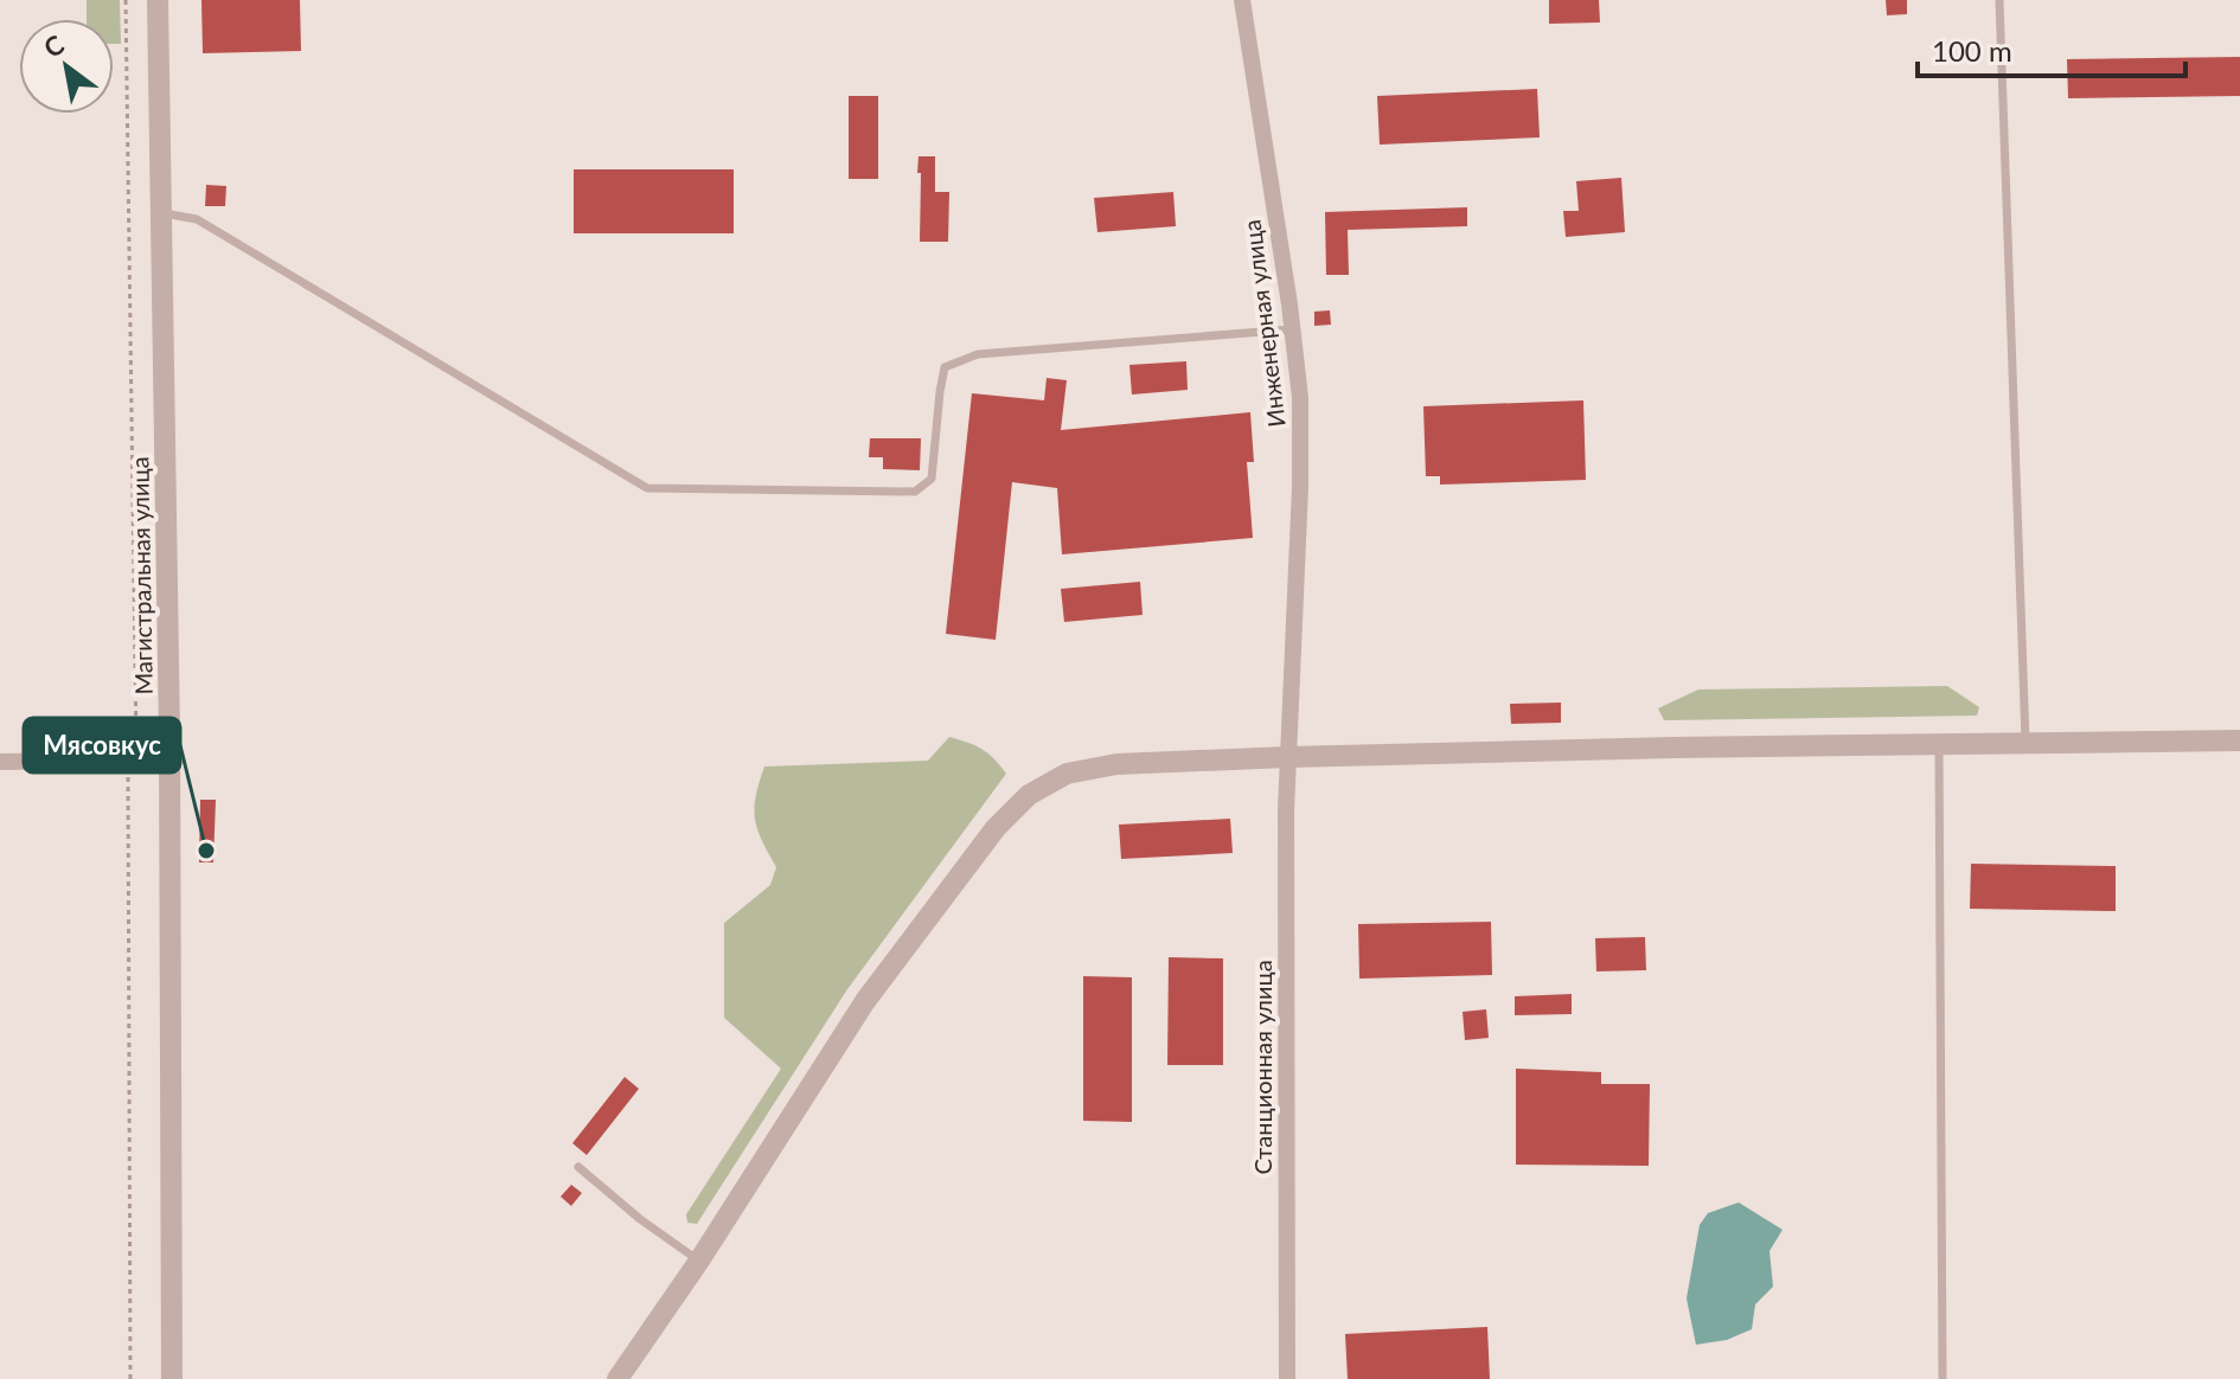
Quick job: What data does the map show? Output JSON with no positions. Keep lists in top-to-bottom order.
{
  "streets": {
    "street": ["Инженерная улица", "Магистральная улица", "Станционная улица"]
  },
  "crossings": [
    ["Инженерная улица", "Станционная улица"]
  ],
  "places": ["Мясовкус"],
  "scale_bar": "100 m",
  "north": "top left"
}
